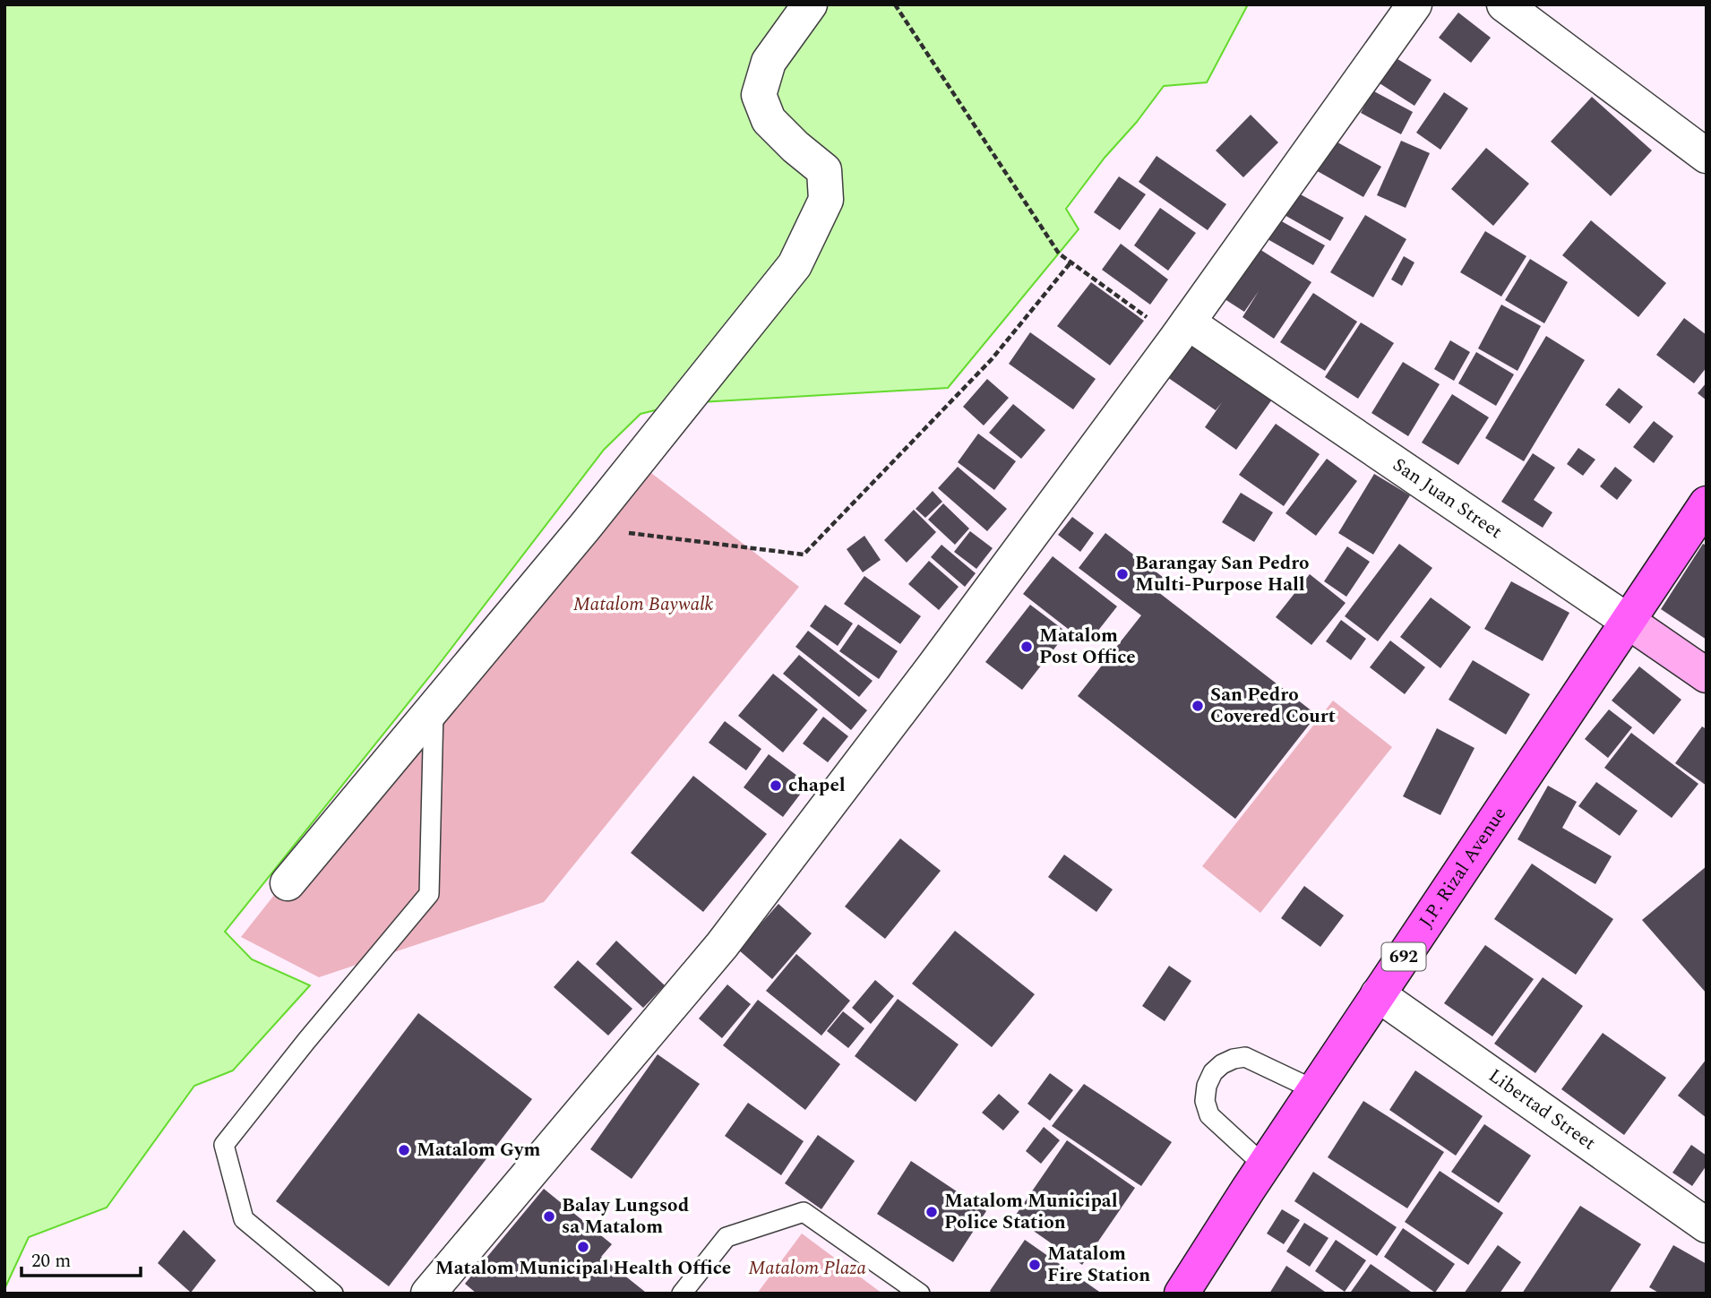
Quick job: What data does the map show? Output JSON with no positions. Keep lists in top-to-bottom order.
{
  "streets": {
    "main road": ["J.P. Rizal Avenue", "692"],
    "street": ["San Juan Street", "Libertad Street"]
  },
  "crossings": [
    ["San Juan Street", "J.P. Rizal Avenue"],
    ["J.P. Rizal Avenue", "Libertad Street"]
  ],
  "parks": ["Matalom Baywalk", "Matalom Plaza"],
  "places": [
    "Barangay San Pedro Multi-Purpose Hall",
    "Matalom Post Office",
    "San Pedro Covered Court",
    "chapel",
    "Matalom Gym",
    "Matalom Municipal Police Station",
    "Balay Lungsod sa Matalom",
    "Matalom Municipal Health Office",
    "Matalom Fire Station"
  ],
  "scale_bar": "20 m"
}
